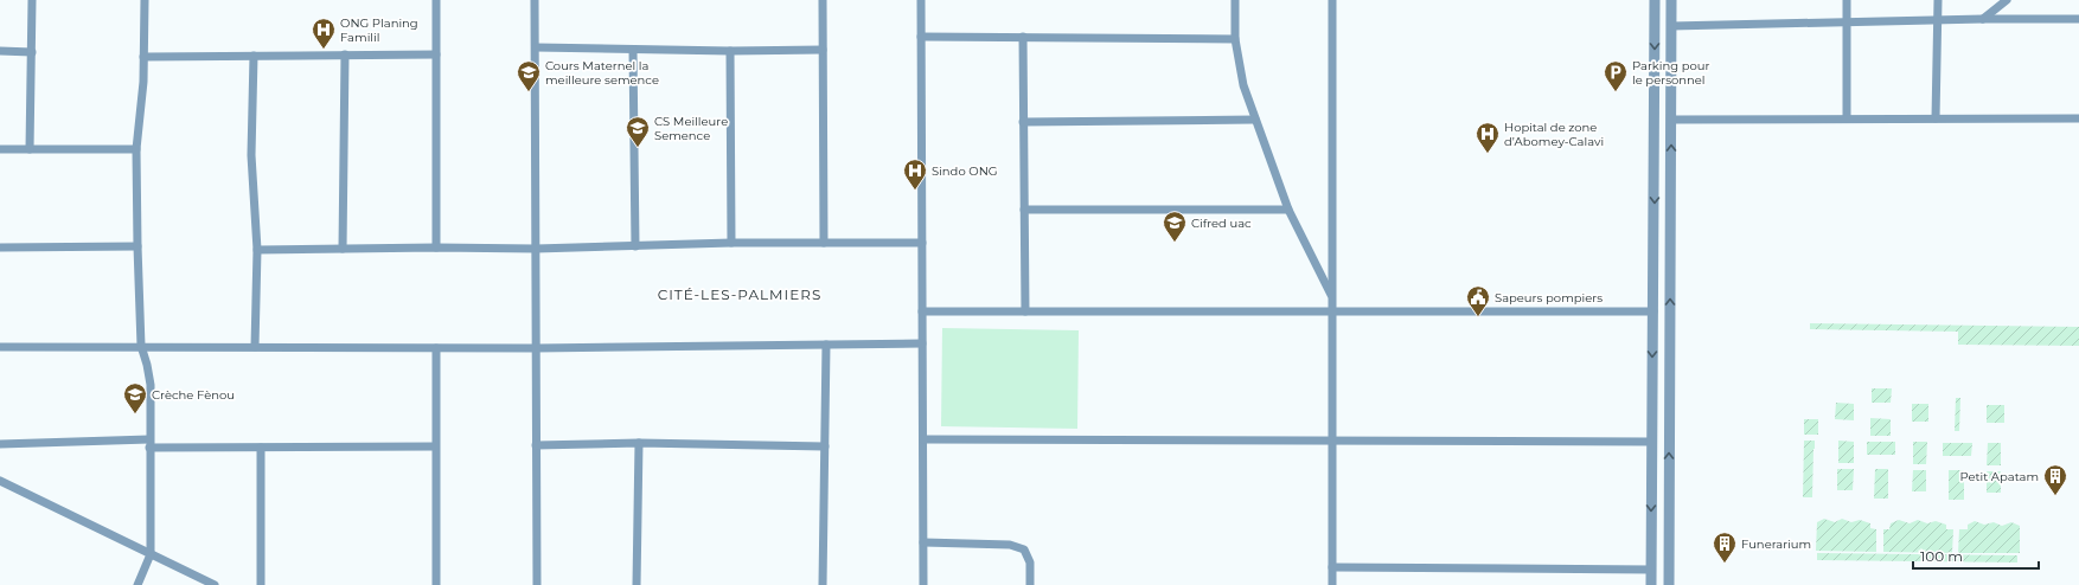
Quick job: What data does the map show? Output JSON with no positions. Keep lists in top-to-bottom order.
{
  "districts": ["CITÉ-LES-PALMIERS"],
  "places": {
    "hospital": ["ONG Planing Familil", "Hopital de zone d’Abomey-Calavi", "Sindo ONG"],
    "school or university": [
      "Cours Maternel la meilleure semence",
      "CS Meilleure Semence",
      "Cifred uac",
      "Crèche Fènou"
    ],
    "parking": ["Parking pour le personnel"],
    "public building": ["Sapeurs pompiers"],
    "building": ["Petit Apatam", "Funerarium"]
  },
  "scale_bar": "100 m"
}
